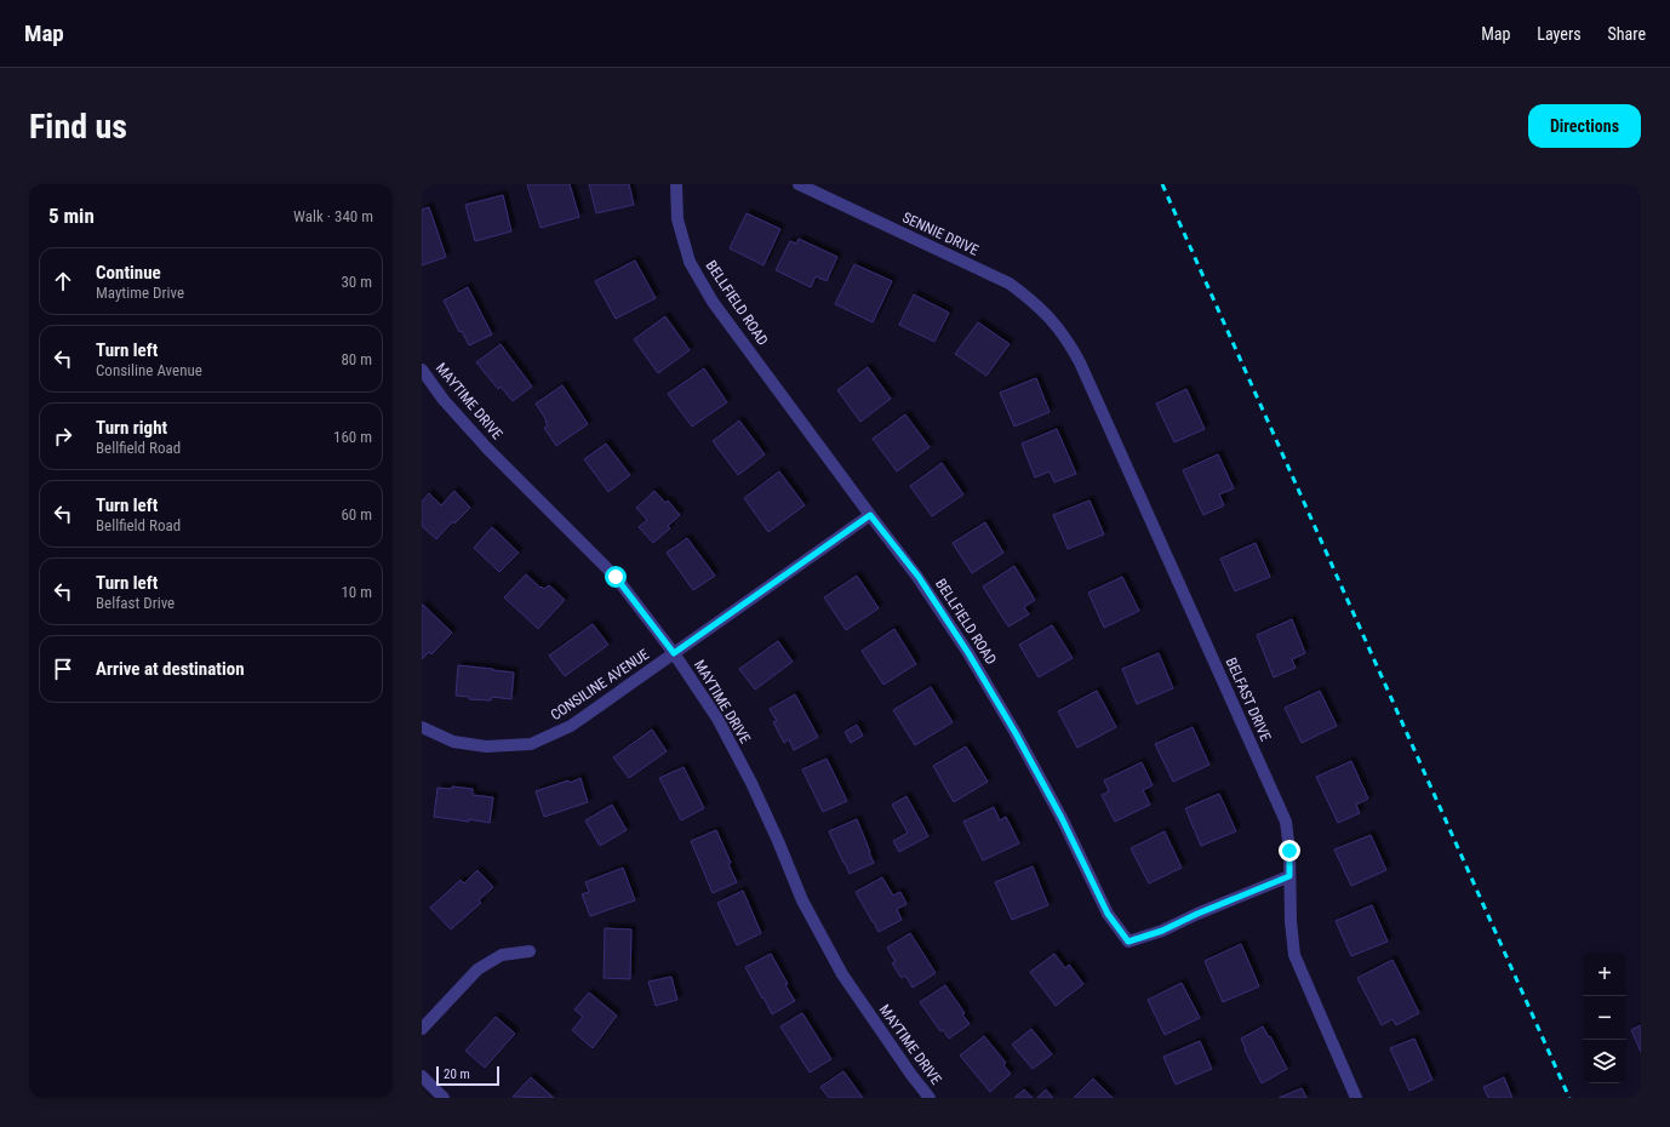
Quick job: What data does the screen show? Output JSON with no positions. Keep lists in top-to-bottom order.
{
  "streets": {
    "street": [
      "SENNIE DRIVE",
      "BELLFIELD ROAD",
      "MAYTIME DRIVE",
      "CONSILINE AVENUE",
      "BELFAST DRIVE"
    ]
  },
  "crossings": [
    ["SENNIE DRIVE", "BELFAST DRIVE"],
    ["BELLFIELD ROAD", "CONSILINE AVENUE"],
    ["BELLFIELD ROAD", "BELFAST DRIVE"],
    ["MAYTIME DRIVE", "CONSILINE AVENUE"]
  ],
  "scale_bar": "20 m",
  "page": {
    "header": "Map",
    "nav": ["Map", "Layers", "Share"],
    "buttons": "Directions",
    "title": "Find us",
    "heading": ["5 min", "Walk · 340 m"],
    "list": [
      ["Continue", "Maytime Drive", "30 m"],
      ["Turn left", "Consiline Avenue", "80 m"],
      ["Turn right", "Bellfield Road", "160 m"],
      ["Turn left", "Bellfield Road", "60 m"],
      ["Turn left", "Belfast Drive", "10 m"],
      "Arrive at destination"
    ],
    "map_buttons": ["+", "−"],
    "scale": "20 m"
  }
}
